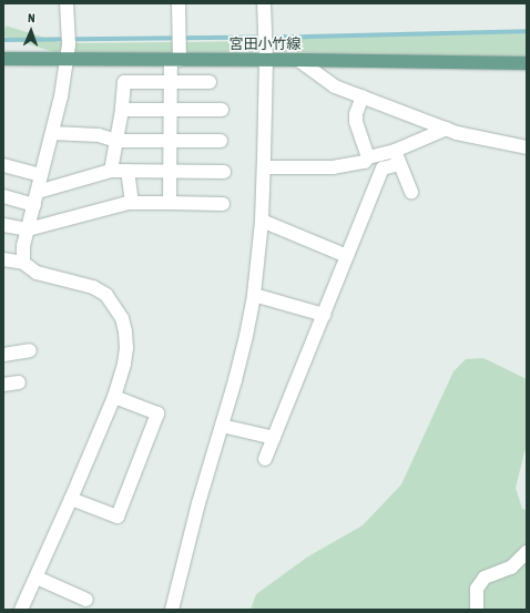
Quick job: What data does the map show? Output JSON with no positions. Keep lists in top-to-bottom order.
{
  "streets": {
    "main road": ["宮田小竹線"]
  },
  "north": "top"
}
